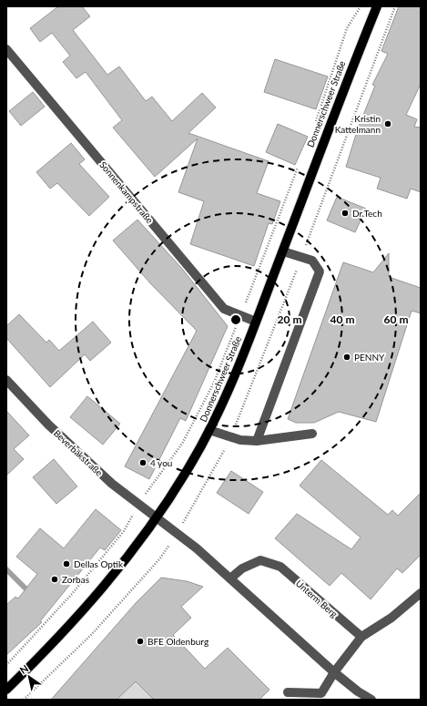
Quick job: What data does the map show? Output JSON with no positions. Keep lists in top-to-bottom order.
{
  "streets": {
    "main road": ["Donnerschweer Straße"],
    "street": ["Sonnenkampstraße", "Beverbäkstraße", "Unterm Berg"]
  },
  "crossings": [
    ["Donnerschweer Straße", "Sonnenkampstraße"],
    ["Donnerschweer Straße", "Beverbäkstraße"]
  ],
  "places": [
    "Kristin Kattelmann",
    "Dr.Tech",
    "PENNY",
    "4 you",
    "Dellas Optik",
    "Zorbas",
    "BFE Oldenburg"
  ],
  "north": "top left",
  "rings": ["20 m", "40 m", "60 m"]
}
